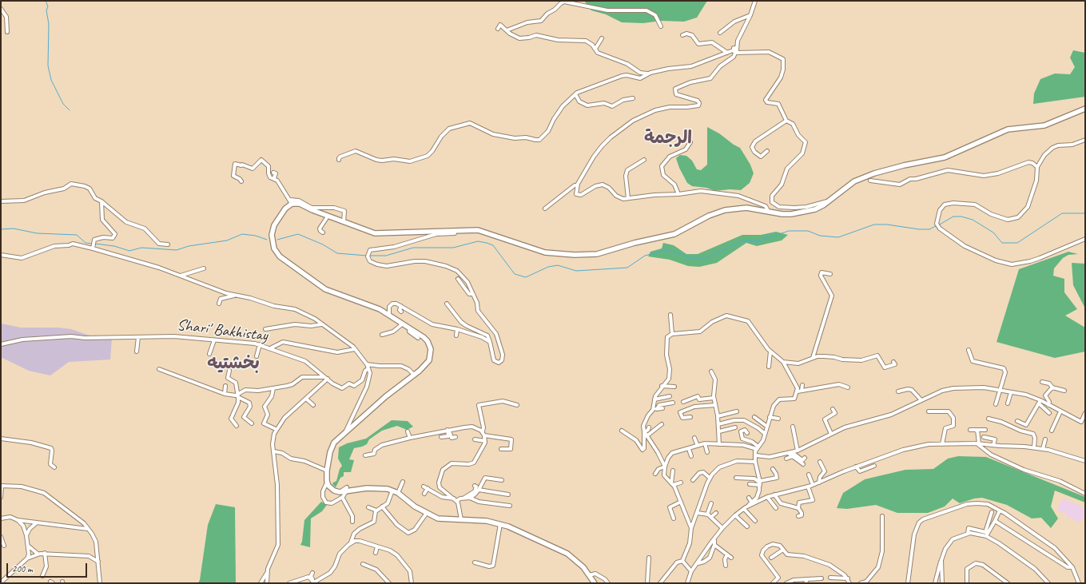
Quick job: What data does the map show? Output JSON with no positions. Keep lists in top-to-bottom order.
{
  "streets": {
    "street": ["Shari' Bakhistay"]
  },
  "districts": ["الرجمة", "بخشتيه"],
  "scale_bar": "200 m"
}
